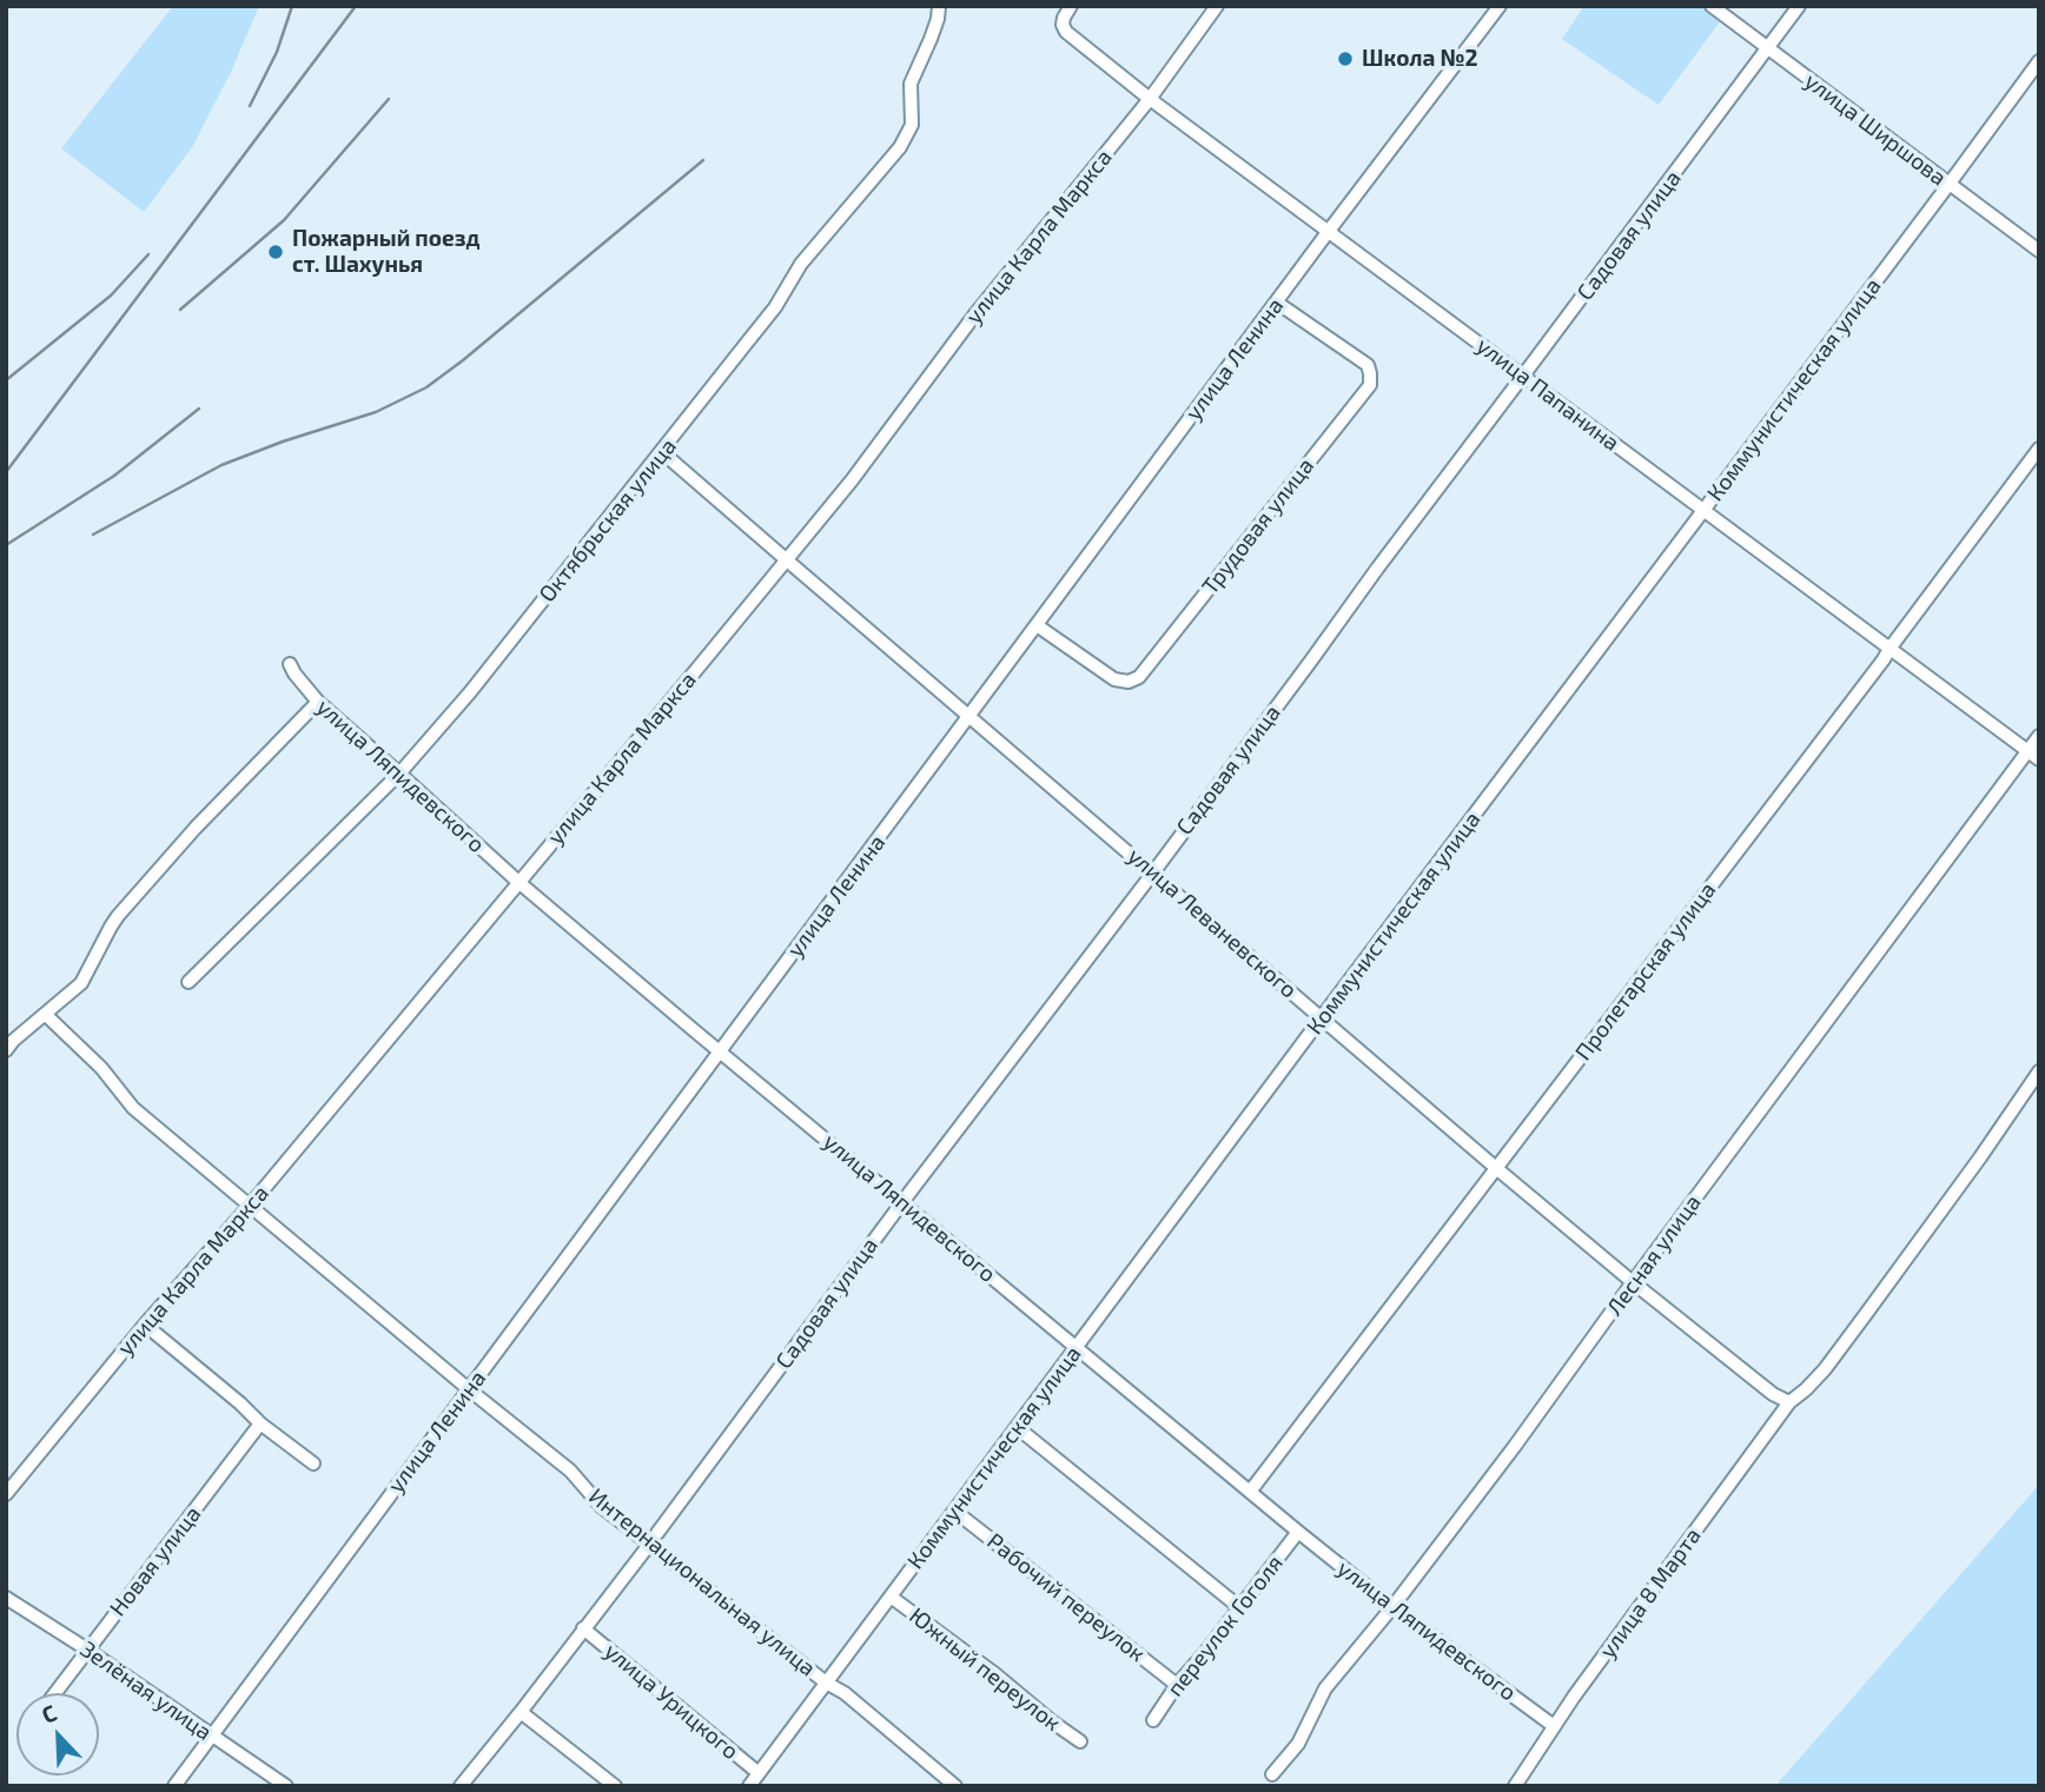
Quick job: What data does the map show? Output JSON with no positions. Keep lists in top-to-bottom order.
{
  "streets": {
    "street": [
      "улица Ширшова",
      "Садовая улица",
      "улица Карла Маркса",
      "улица Ленина",
      "Коммунистическая улица",
      "улица Папанина",
      "Октябрьская улица",
      "Трудовая улица",
      "улица Ляпидевского",
      "улица Леваневского",
      "Пролетарская улица",
      "Лесная улица",
      "Новая улица",
      "Интернациональная улица",
      "улица 8 Марта",
      "Рабочий переулок",
      "переулок Гоголя",
      "Южный переулок",
      "Зелёная улица",
      "улица Урицкого"
    ]
  },
  "crossings": [
    ["улица Ширшова", "Садовая улица"],
    ["улица Ширшова", "Коммунистическая улица"],
    ["Садовая улица", "улица Папанина"],
    ["Садовая улица", "улица Ляпидевского"],
    ["Садовая улица", "улица Леваневского"],
    ["Садовая улица", "Интернациональная улица"],
    ["Садовая улица", "улица Урицкого"],
    ["улица Карла Маркса", "улица Папанина"],
    ["улица Карла Маркса", "улица Ляпидевского"],
    ["улица Карла Маркса", "улица Леваневского"],
    ["улица Карла Маркса", "Интернациональная улица"],
    ["улица Ленина", "улица Папанина"],
    ["улица Ленина", "Трудовая улица"],
    ["улица Ленина", "улица Ляпидевского"],
    ["улица Ленина", "улица Леваневского"],
    ["улица Ленина", "Интернациональная улица"],
    ["улица Ленина", "Зелёная улица"],
    ["Коммунистическая улица", "улица Папанина"],
    ["Коммунистическая улица", "улица Ляпидевского"],
    ["Коммунистическая улица", "улица Леваневского"],
    ["Коммунистическая улица", "Интернациональная улица"],
    ["Коммунистическая улица", "Рабочий переулок"],
    ["Коммунистическая улица", "Южный переулок"],
    ["Коммунистическая улица", "улица Урицкого"],
    ["улица Папанина", "Пролетарская улица"],
    ["улица Папанина", "Лесная улица"],
    ["Октябрьская улица", "улица Ляпидевского"],
    ["Октябрьская улица", "улица Леваневского"],
    ["улица Ляпидевского", "Пролетарская улица"],
    ["улица Ляпидевского", "Лесная улица"],
    ["улица Ляпидевского", "улица 8 Марта"],
    ["улица Ляпидевского", "переулок Гоголя"],
    ["улица Леваневского", "Пролетарская улица"],
    ["улица Леваневского", "Лесная улица"],
    ["улица Леваневского", "улица 8 Марта"],
    ["Новая улица", "Зелёная улица"],
    ["Рабочий переулок", "переулок Гоголя"]
  ],
  "places": ["Школа №2", "Пожарный поезд ст. Шахунья"],
  "north": "top left"
}
